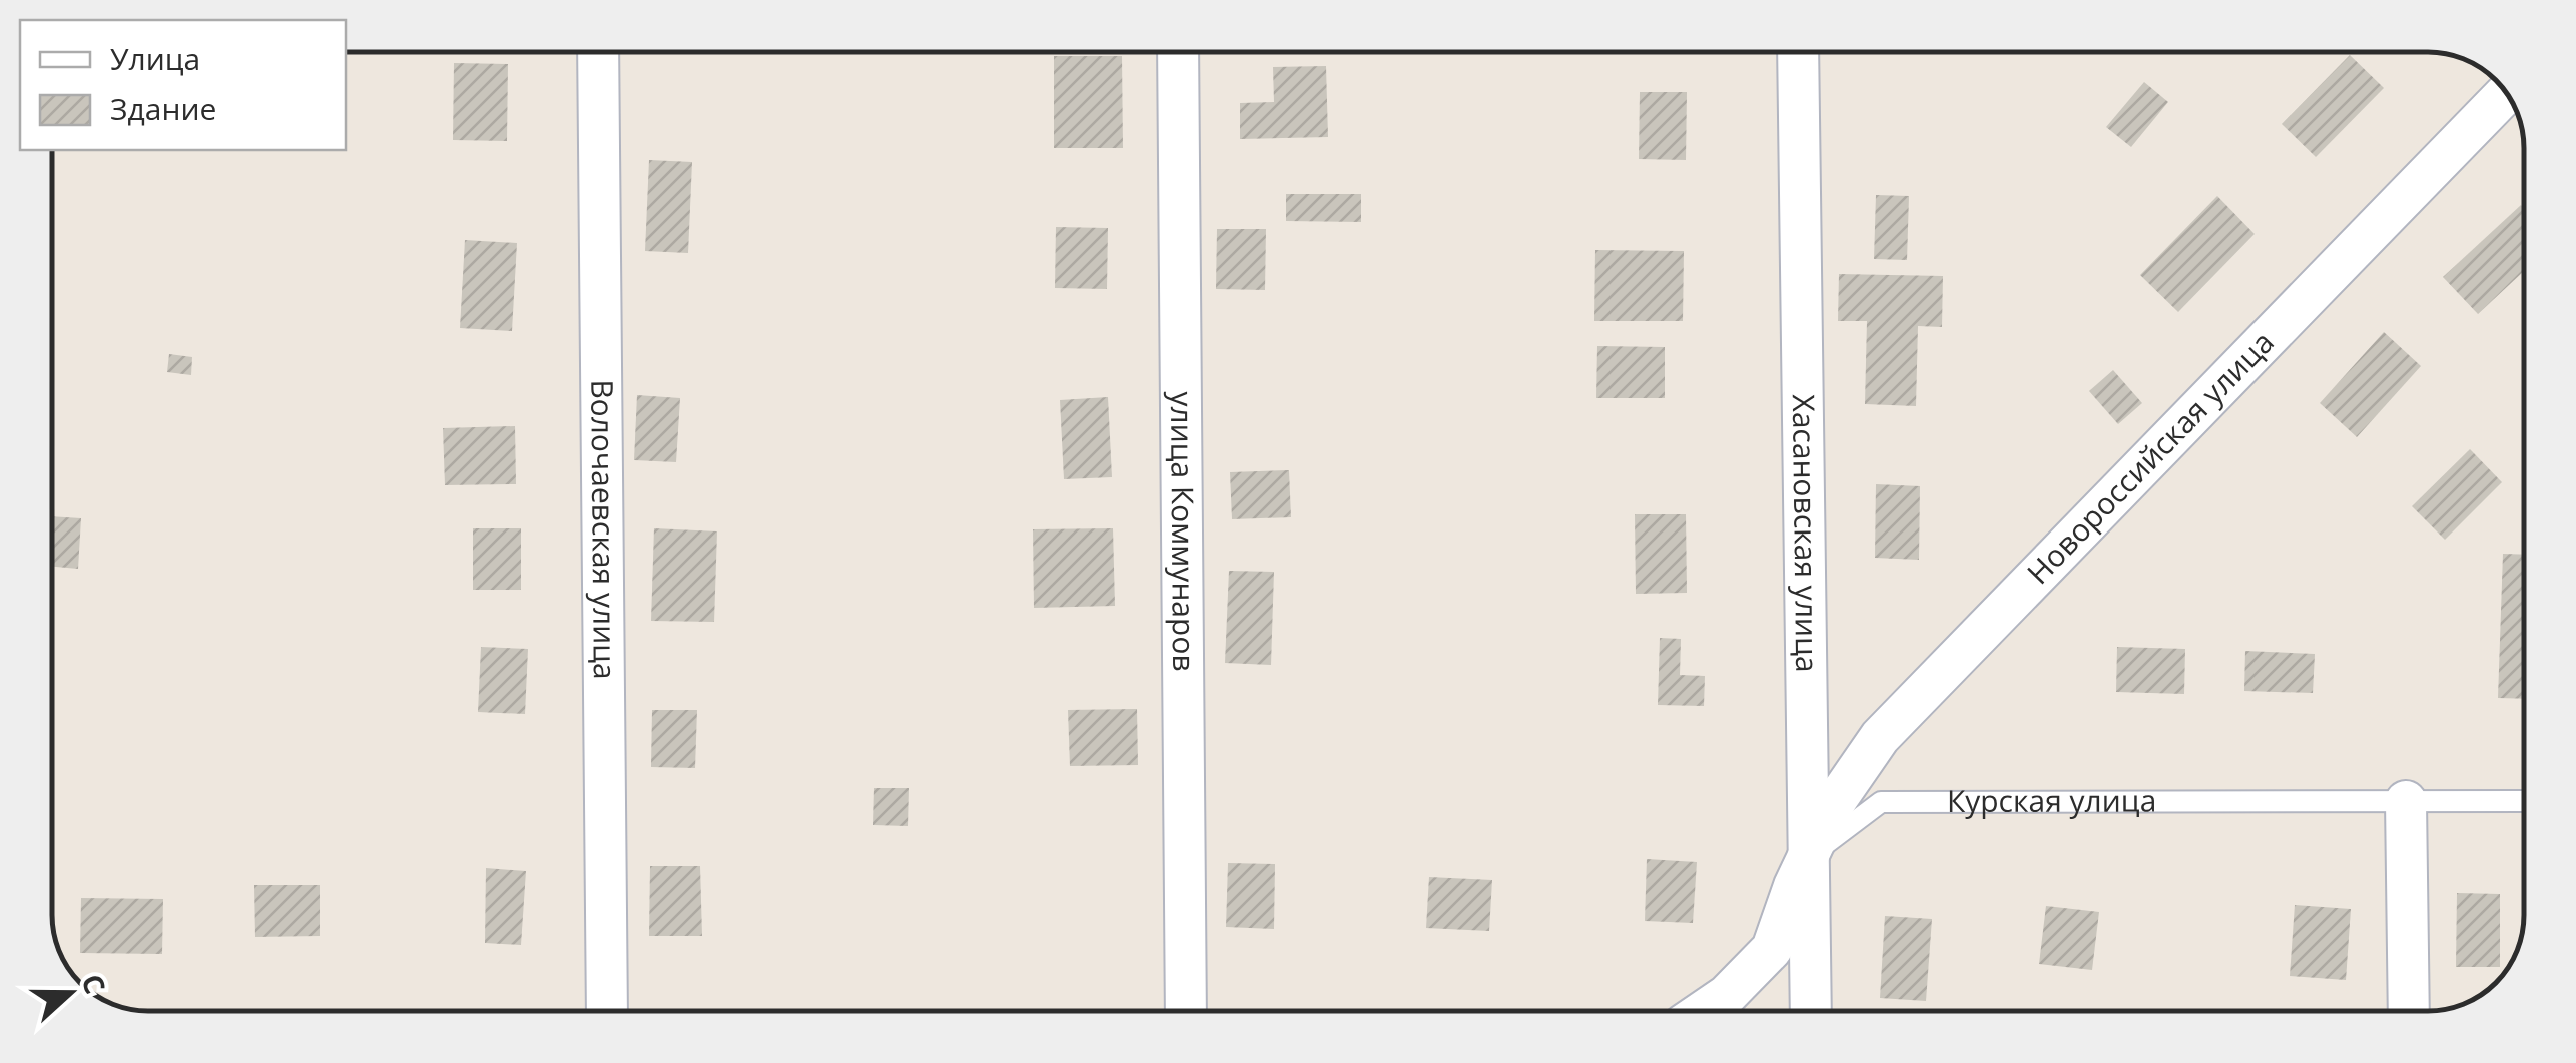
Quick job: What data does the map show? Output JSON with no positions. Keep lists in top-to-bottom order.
{
  "streets": {
    "street": [
      "Новороссийская улица",
      "Волочаевская улица",
      "улица Коммунаров",
      "Хасановская улица",
      "Курская улица"
    ]
  },
  "crossings": [
    ["Новороссийская улица", "Хасановская улица"],
    ["Новороссийская улица", "Курская улица"],
    ["Хасановская улица", "Курская улица"]
  ],
  "legend": ["Улица", "Здание"],
  "north": "right"
}
